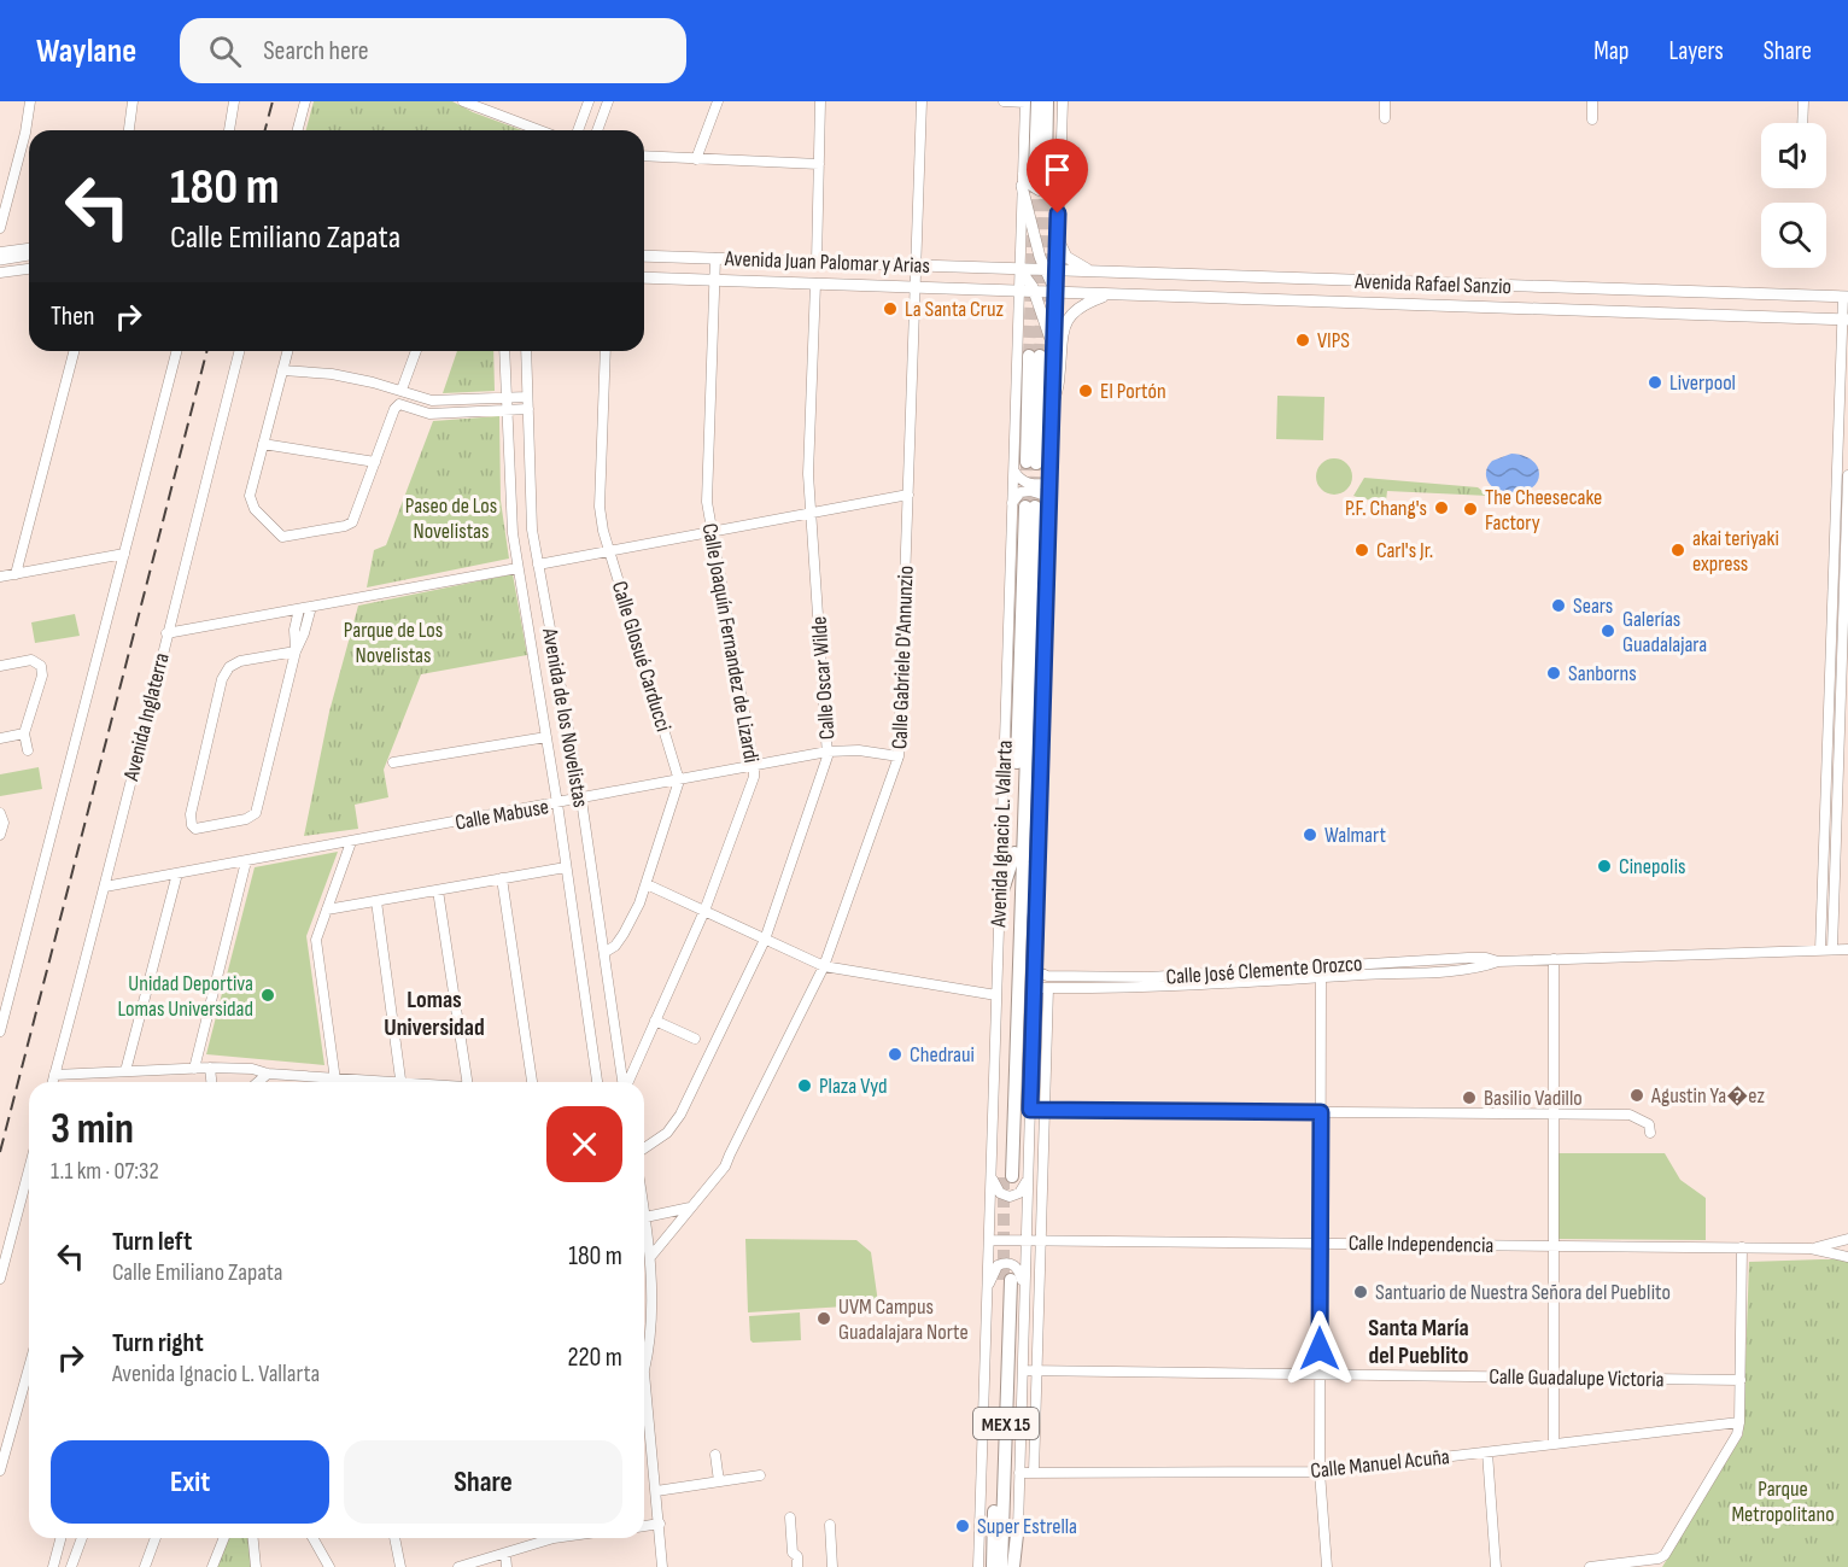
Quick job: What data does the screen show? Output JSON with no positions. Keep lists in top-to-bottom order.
{
  "streets": {
    "highway": ["Avenida Ignacio L. Vallarta", "MEX 15"],
    "main road": ["Avenida Juan Palomar y Arias", "Avenida Rafael Sanzio"],
    "street": [
      "Calle Joaquín Fernandez de Lizardi",
      "Calle Glosué Carducci",
      "Calle Gabriele D'Annunzio",
      "Calle Oscar Wilde",
      "Avenida Inglaterra",
      "Avenida de los Novelistas",
      "Calle Mabuse",
      "Calle José Clemente Orozco",
      "Calle Independencia",
      "Calle Guadalupe Victoria",
      "Calle Manuel Acuña"
    ]
  },
  "crossings": [
    ["Avenida Juan Palomar y Arias", "Avenida Rafael Sanzio"],
    ["Avenida Juan Palomar y Arias", "Calle Joaquín Fernandez de Lizardi"],
    ["Avenida Juan Palomar y Arias", "Calle Gabriele D'Annunzio"],
    ["Avenida Juan Palomar y Arias", "Calle Oscar Wilde"],
    ["Avenida Juan Palomar y Arias", "Avenida Ignacio L. Vallarta"],
    ["Avenida Rafael Sanzio", "Avenida Ignacio L. Vallarta"],
    ["Calle Joaquín Fernandez de Lizardi", "Calle Mabuse"],
    ["Calle Glosué Carducci", "Calle Mabuse"],
    ["Calle Gabriele D'Annunzio", "Calle Mabuse"],
    ["Calle Oscar Wilde", "Calle Mabuse"],
    ["Avenida Inglaterra", "Calle Mabuse"],
    ["Avenida de los Novelistas", "Calle Mabuse"],
    ["Avenida Ignacio L. Vallarta", "Calle José Clemente Orozco"],
    ["Avenida Ignacio L. Vallarta", "Calle Independencia"],
    ["Avenida Ignacio L. Vallarta", "Calle Guadalupe Victoria"],
    ["Avenida Ignacio L. Vallarta", "Calle Manuel Acuña"]
  ],
  "districts": ["Lomas Universidad", "Santa María del Pueblito"],
  "parks": ["Paseo de Los Novelistas", "Parque de Los Novelistas", "Parque Metropolitano"],
  "places": [
    "La Santa Cruz",
    "VIPS",
    "Liverpool",
    "El Portón",
    "P.F. Chang's",
    "The Cheesecake Factory",
    "Carl's Jr.",
    "akai teriyaki express",
    "Sears",
    "Galerías Guadalajara",
    "Sanborns",
    "Walmart",
    "Cinepolis",
    "Unidad Deportiva Lomas Universidad",
    "Chedraui",
    "Plaza Vyd",
    "Agustin Ya�ez",
    "Basilio Vadillo",
    "Santuario de Nuestra Señora del Pueblito",
    "UVM Campus Guadalajara Norte",
    "Super Estrella"
  ],
  "page": {
    "header": "Waylane",
    "search": "Search here",
    "nav": ["Map", "Layers", "Share"],
    "turn": ["180 m", "Calle Emiliano Zapata"],
    "then": "Then",
    "heading": ["3 min", "1.1 km · 07:32"],
    "list": [
      {
        "name": "Turn left",
        "note": "Calle Emiliano Zapata",
        "value": "180 m"
      },
      {
        "name": "Turn right",
        "note": "Avenida Ignacio L. Vallarta",
        "value": "220 m"
      }
    ],
    "buttons": ["Exit", "Share"]
  }
}
